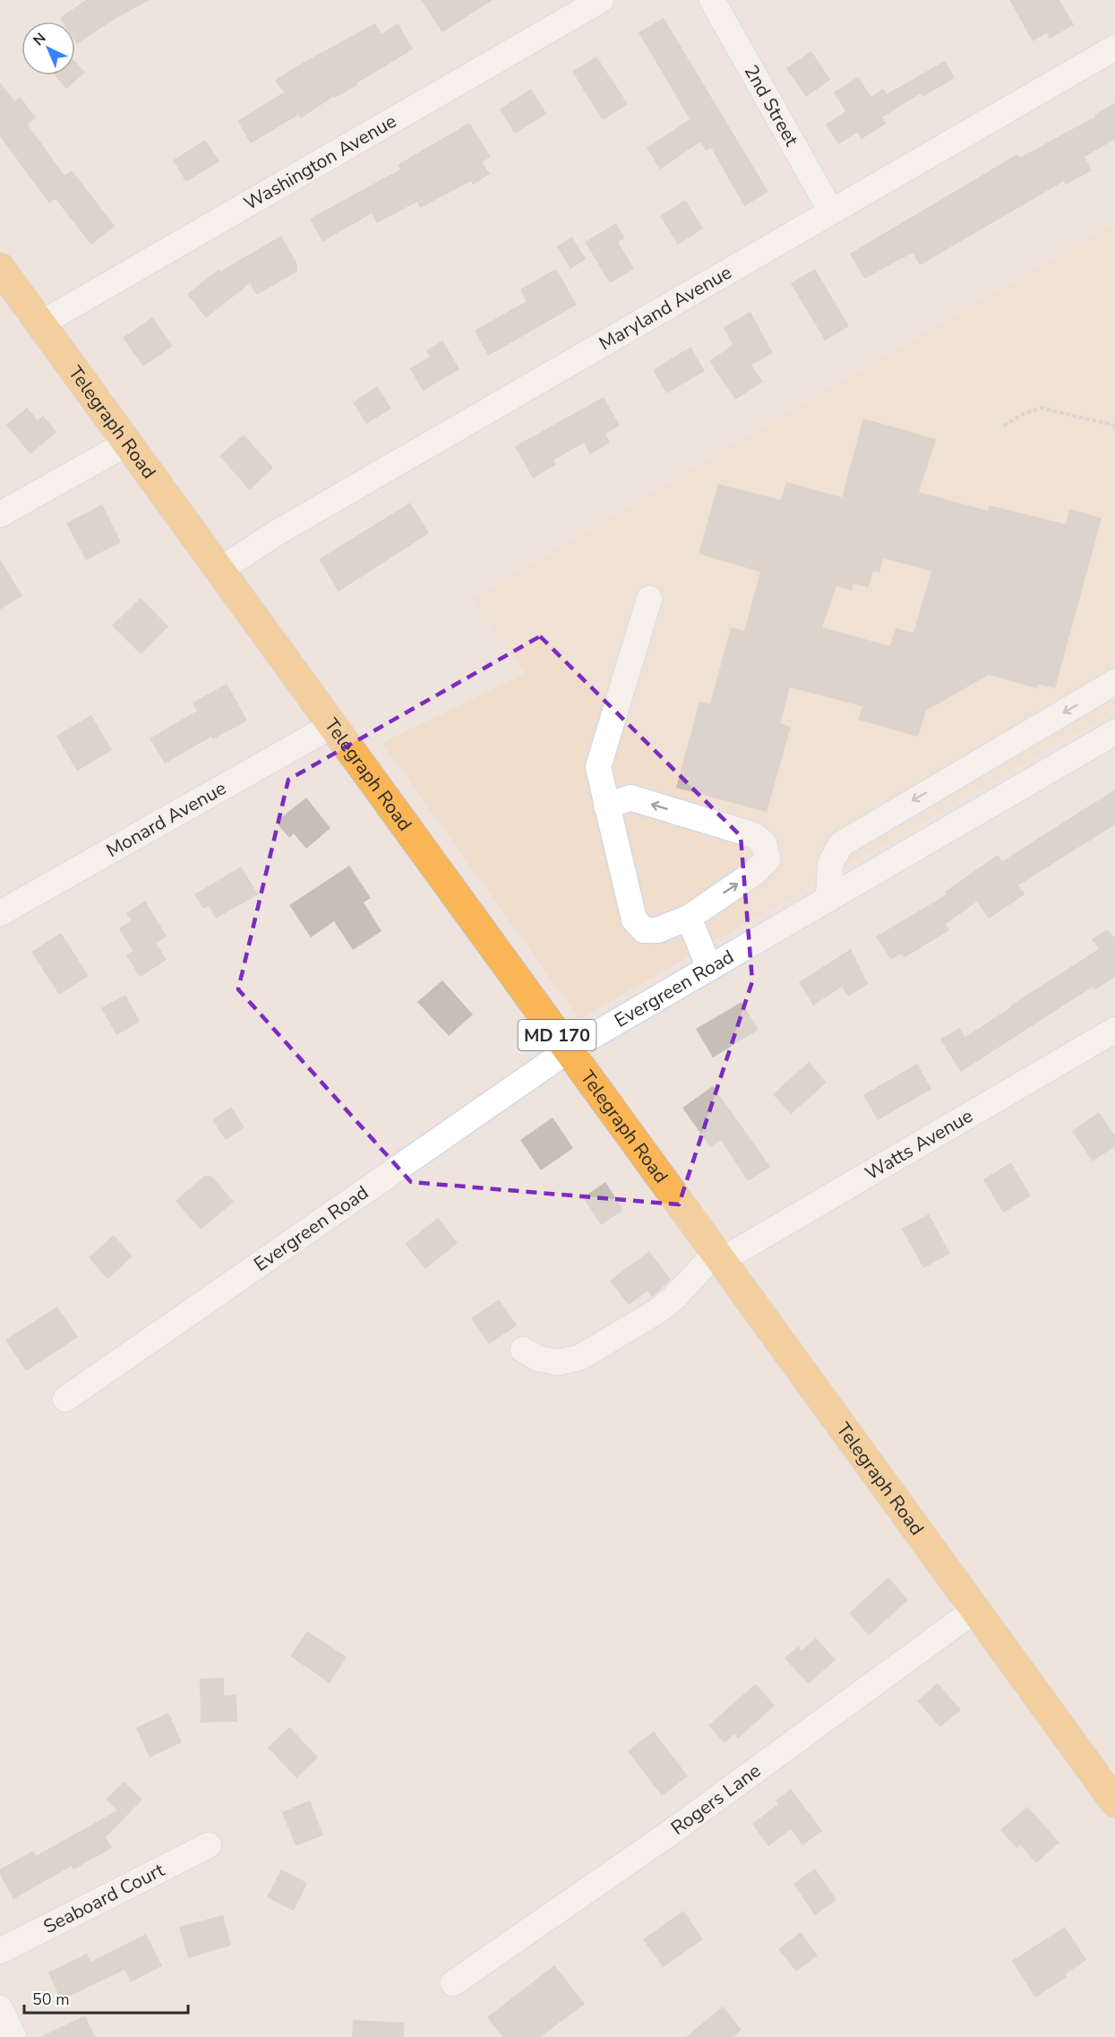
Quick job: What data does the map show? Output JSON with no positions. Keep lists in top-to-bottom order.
{
  "streets": {
    "main road": ["Telegraph Road", "MD 170"],
    "street": [
      "2nd Street",
      "Washington Avenue",
      "Maryland Avenue",
      "Monard Avenue",
      "Evergreen Road",
      "Watts Avenue",
      "Rogers Lane",
      "Seaboard Court"
    ]
  },
  "crossings": [
    ["2nd Street", "Maryland Avenue"],
    ["Washington Avenue", "Telegraph Road"],
    ["Maryland Avenue", "Telegraph Road"],
    ["Telegraph Road", "Monard Avenue"],
    ["Telegraph Road", "Evergreen Road"],
    ["Telegraph Road", "Watts Avenue"],
    ["Telegraph Road", "Rogers Lane"]
  ],
  "scale_bar": "50 m",
  "north": "top left"
}
